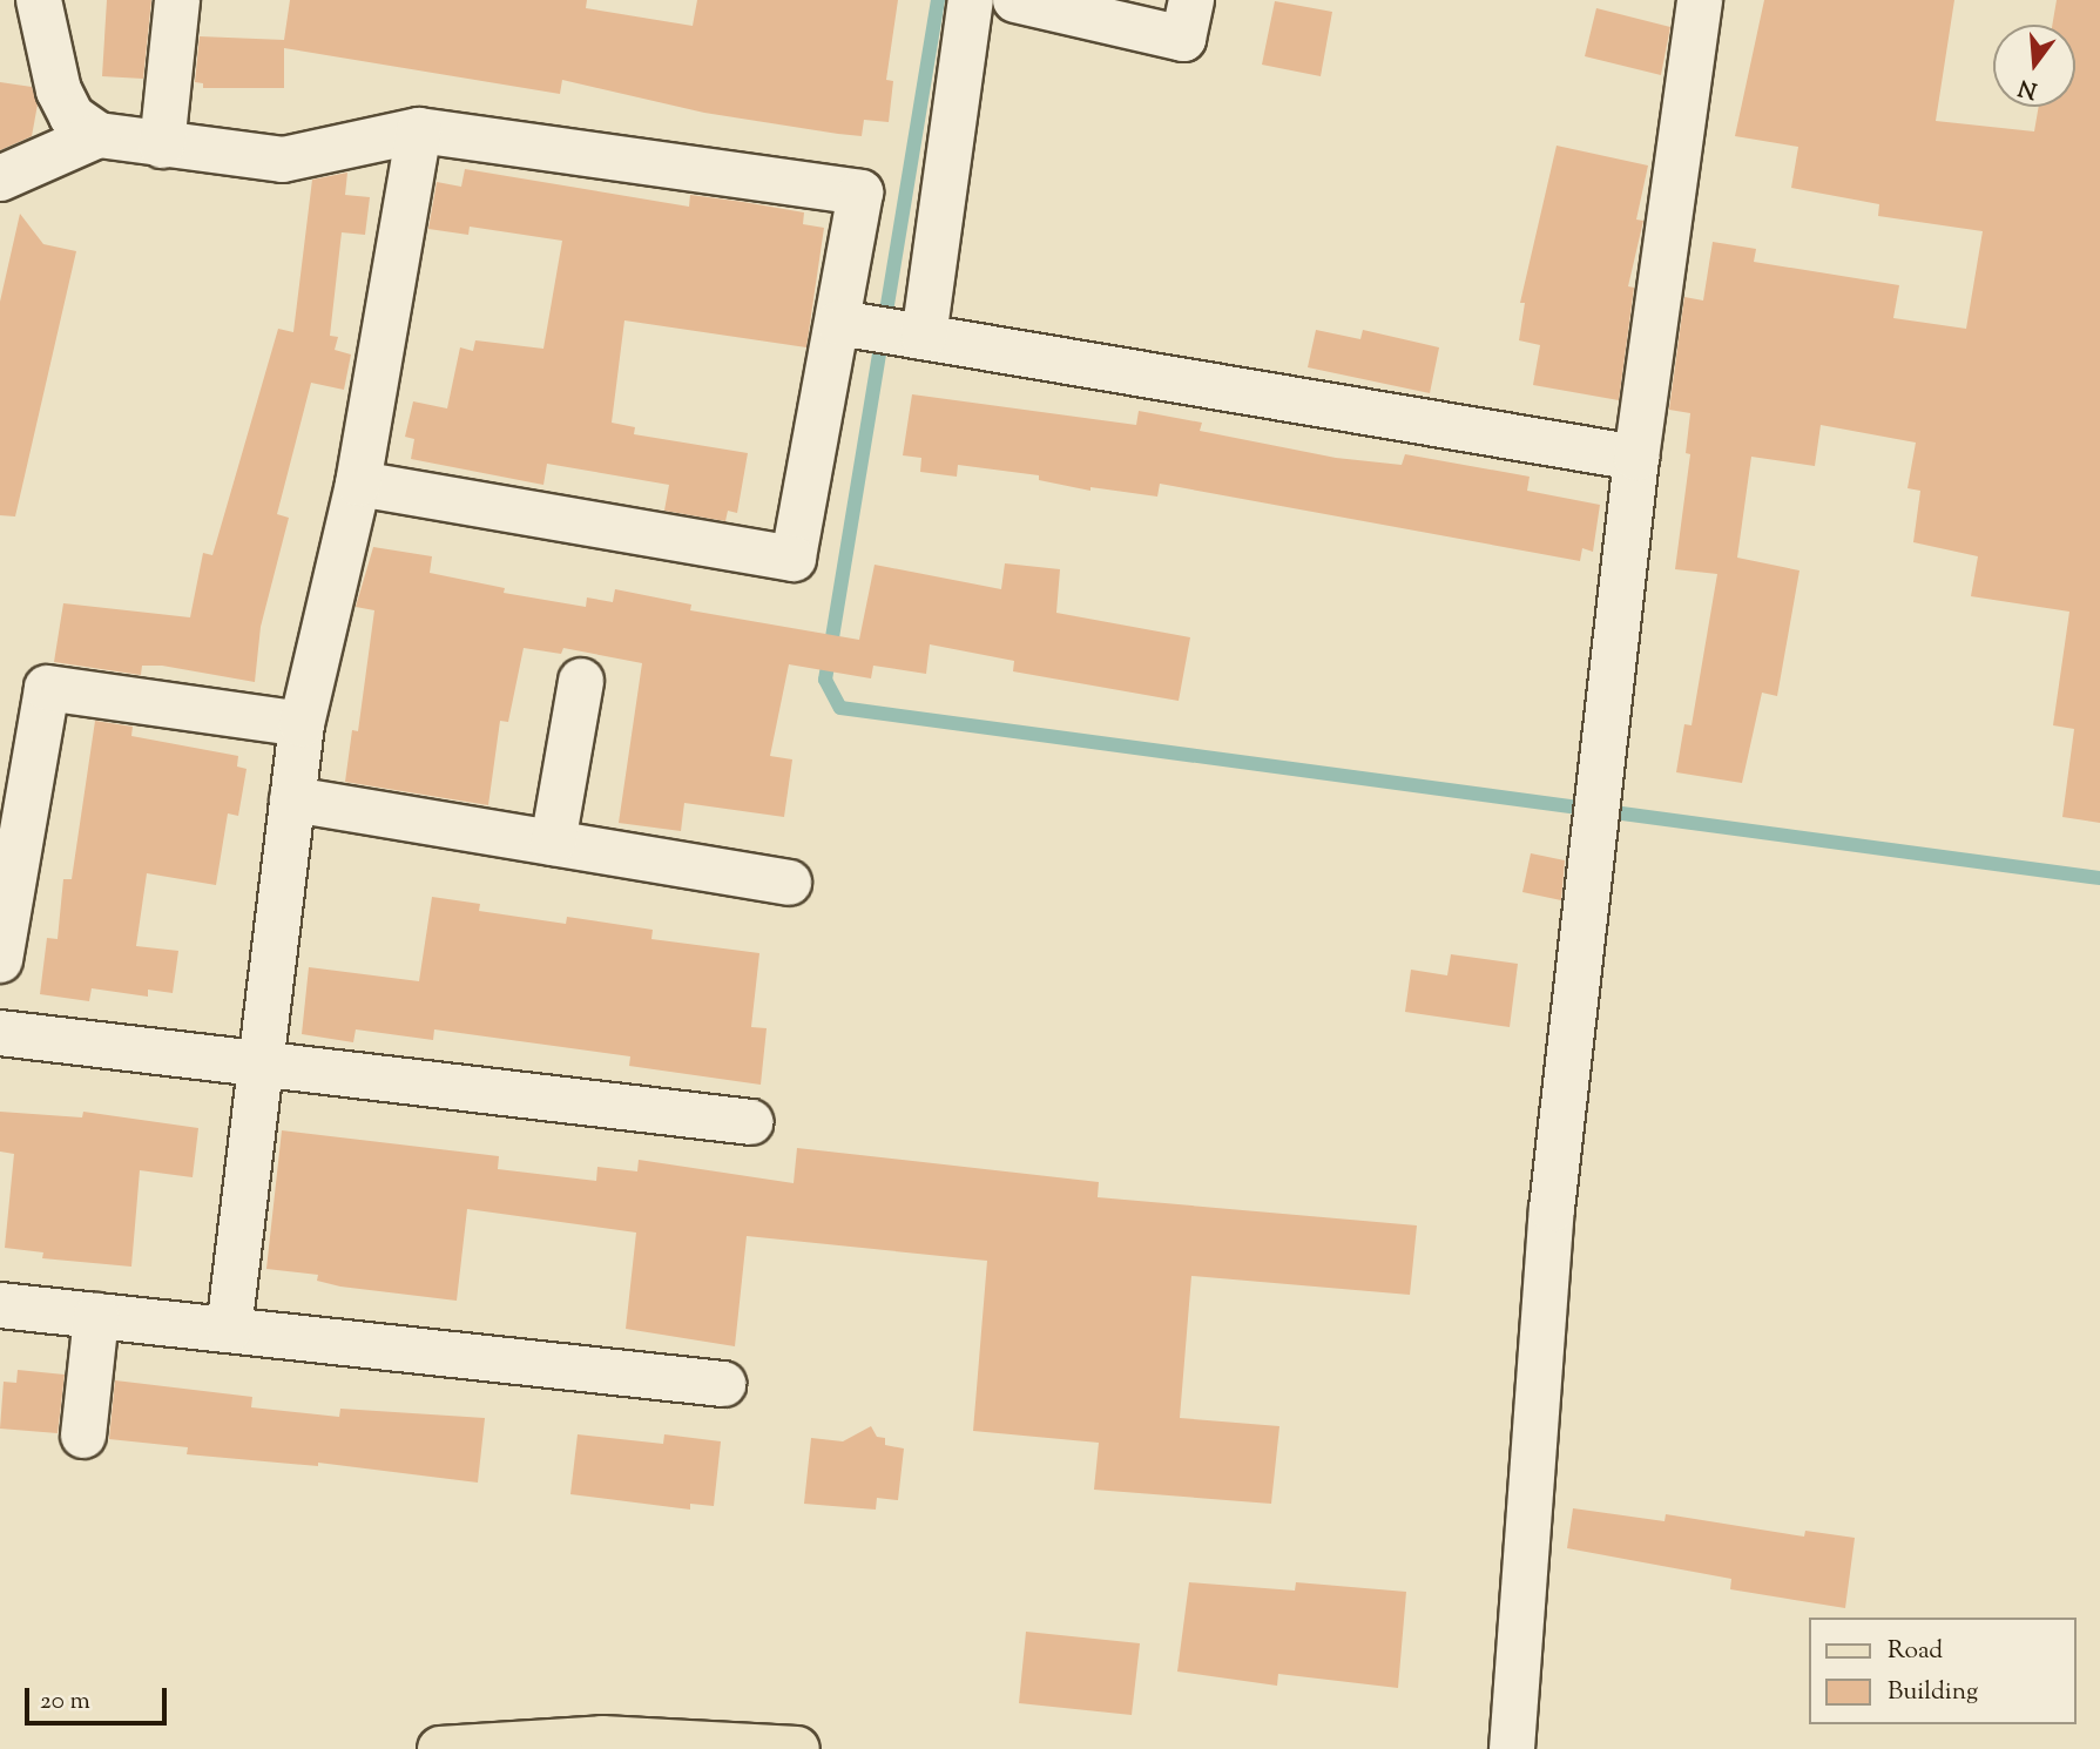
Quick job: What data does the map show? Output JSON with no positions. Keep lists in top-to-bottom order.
{
  "legend": ["Road", "Building"],
  "scale_bar": "20 m",
  "north": "bottom"
}
